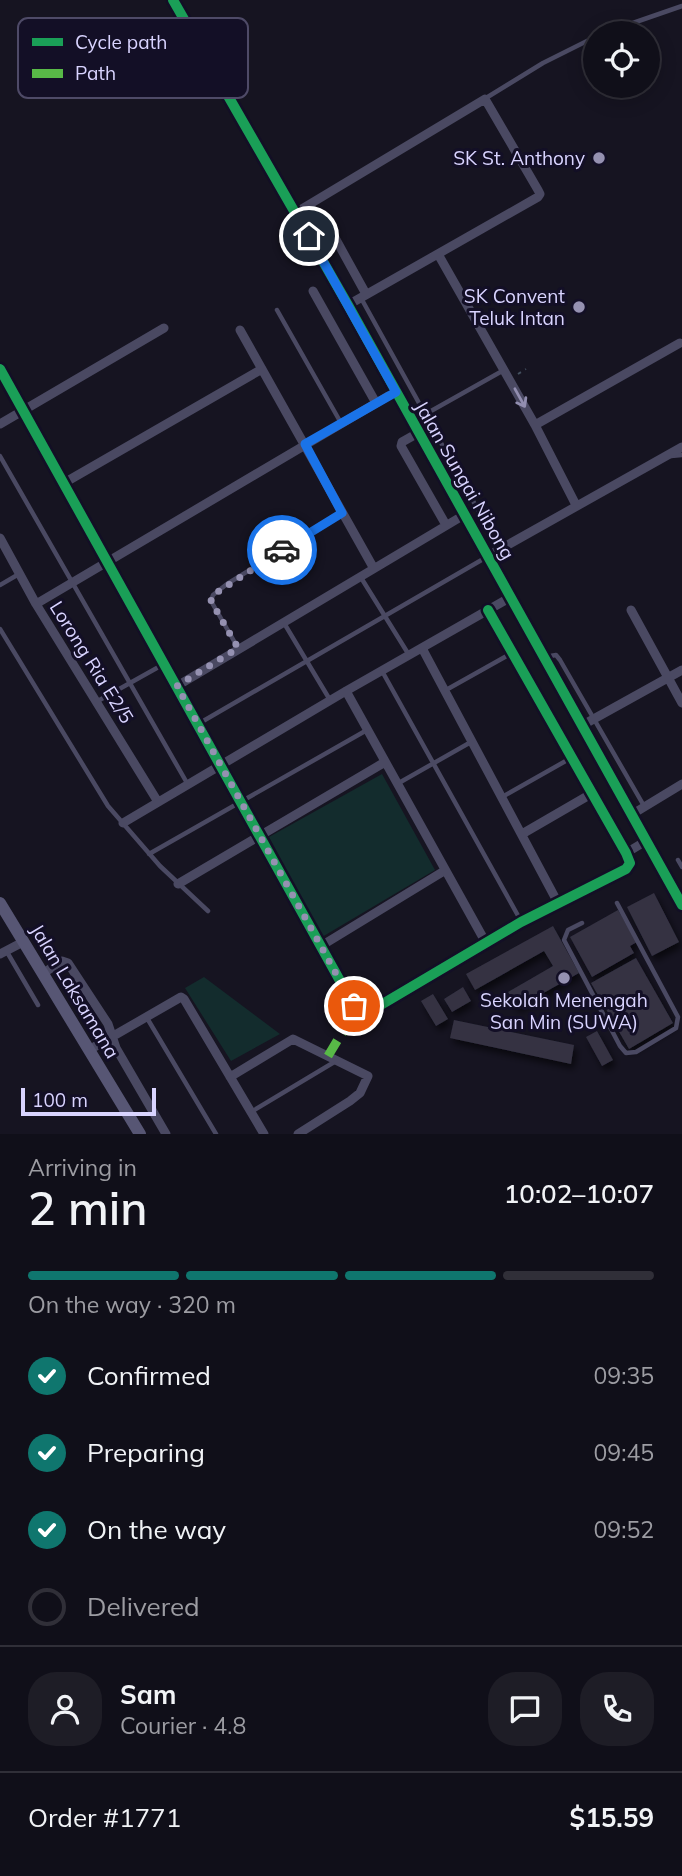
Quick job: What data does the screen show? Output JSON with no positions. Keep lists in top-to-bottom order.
{
  "streets": {
    "street": ["Jalan Sungai Nibong", "Lorong Ria E2/5", "Jalan Laksamana"]
  },
  "places": ["SK St. Anthony", "SK Convent Teluk Intan", "Sekolah Menengah San Min (SUWA)"],
  "legend": ["Cycle path", "Path"],
  "scale_bar": "100 m",
  "page": {
    "scale": "100 m",
    "heading": ["2 min", "Arriving in", "10:02–10:07"],
    "panel": [
      "Sam",
      "Courier · 4.8",
      "Order #1771",
      "$15.59"
    ],
    "bar": "On the way · 320 m",
    "list": [
      ["Confirmed", "09:35"],
      ["Preparing", "09:45"],
      ["On the way", "09:52"],
      "Delivered"
    ]
  }
}
